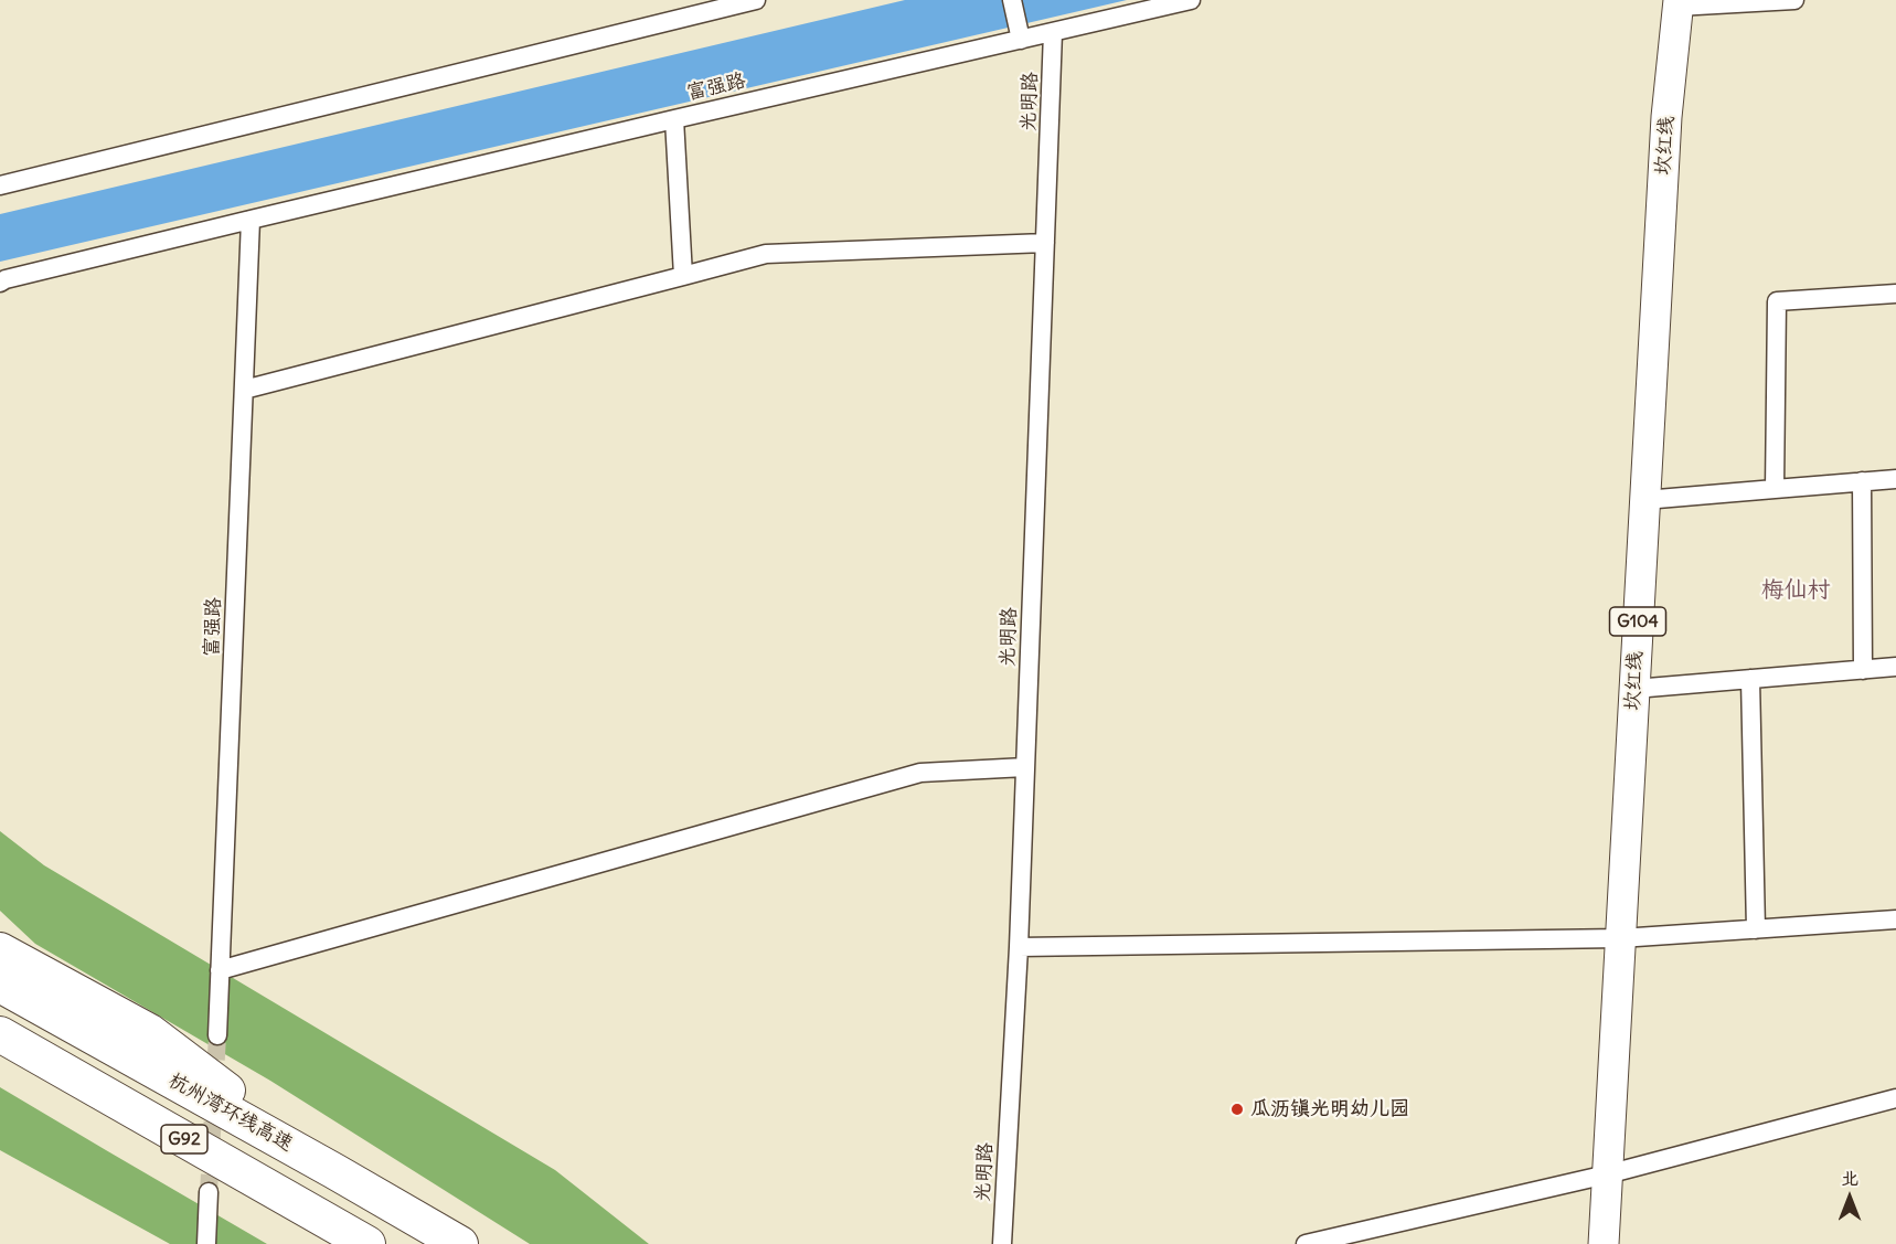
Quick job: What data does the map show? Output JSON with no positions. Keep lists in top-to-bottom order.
{
  "streets": {
    "highway": ["杭州湾环线高速", "G92"],
    "main road": ["坎红线", "G104"],
    "street": ["富强路", "光明路"]
  },
  "crossings": [
    ["富强路", "光明路"]
  ],
  "districts": ["梅仙村"],
  "places": ["瓜沥镇光明幼儿园"],
  "north": "top"
}
